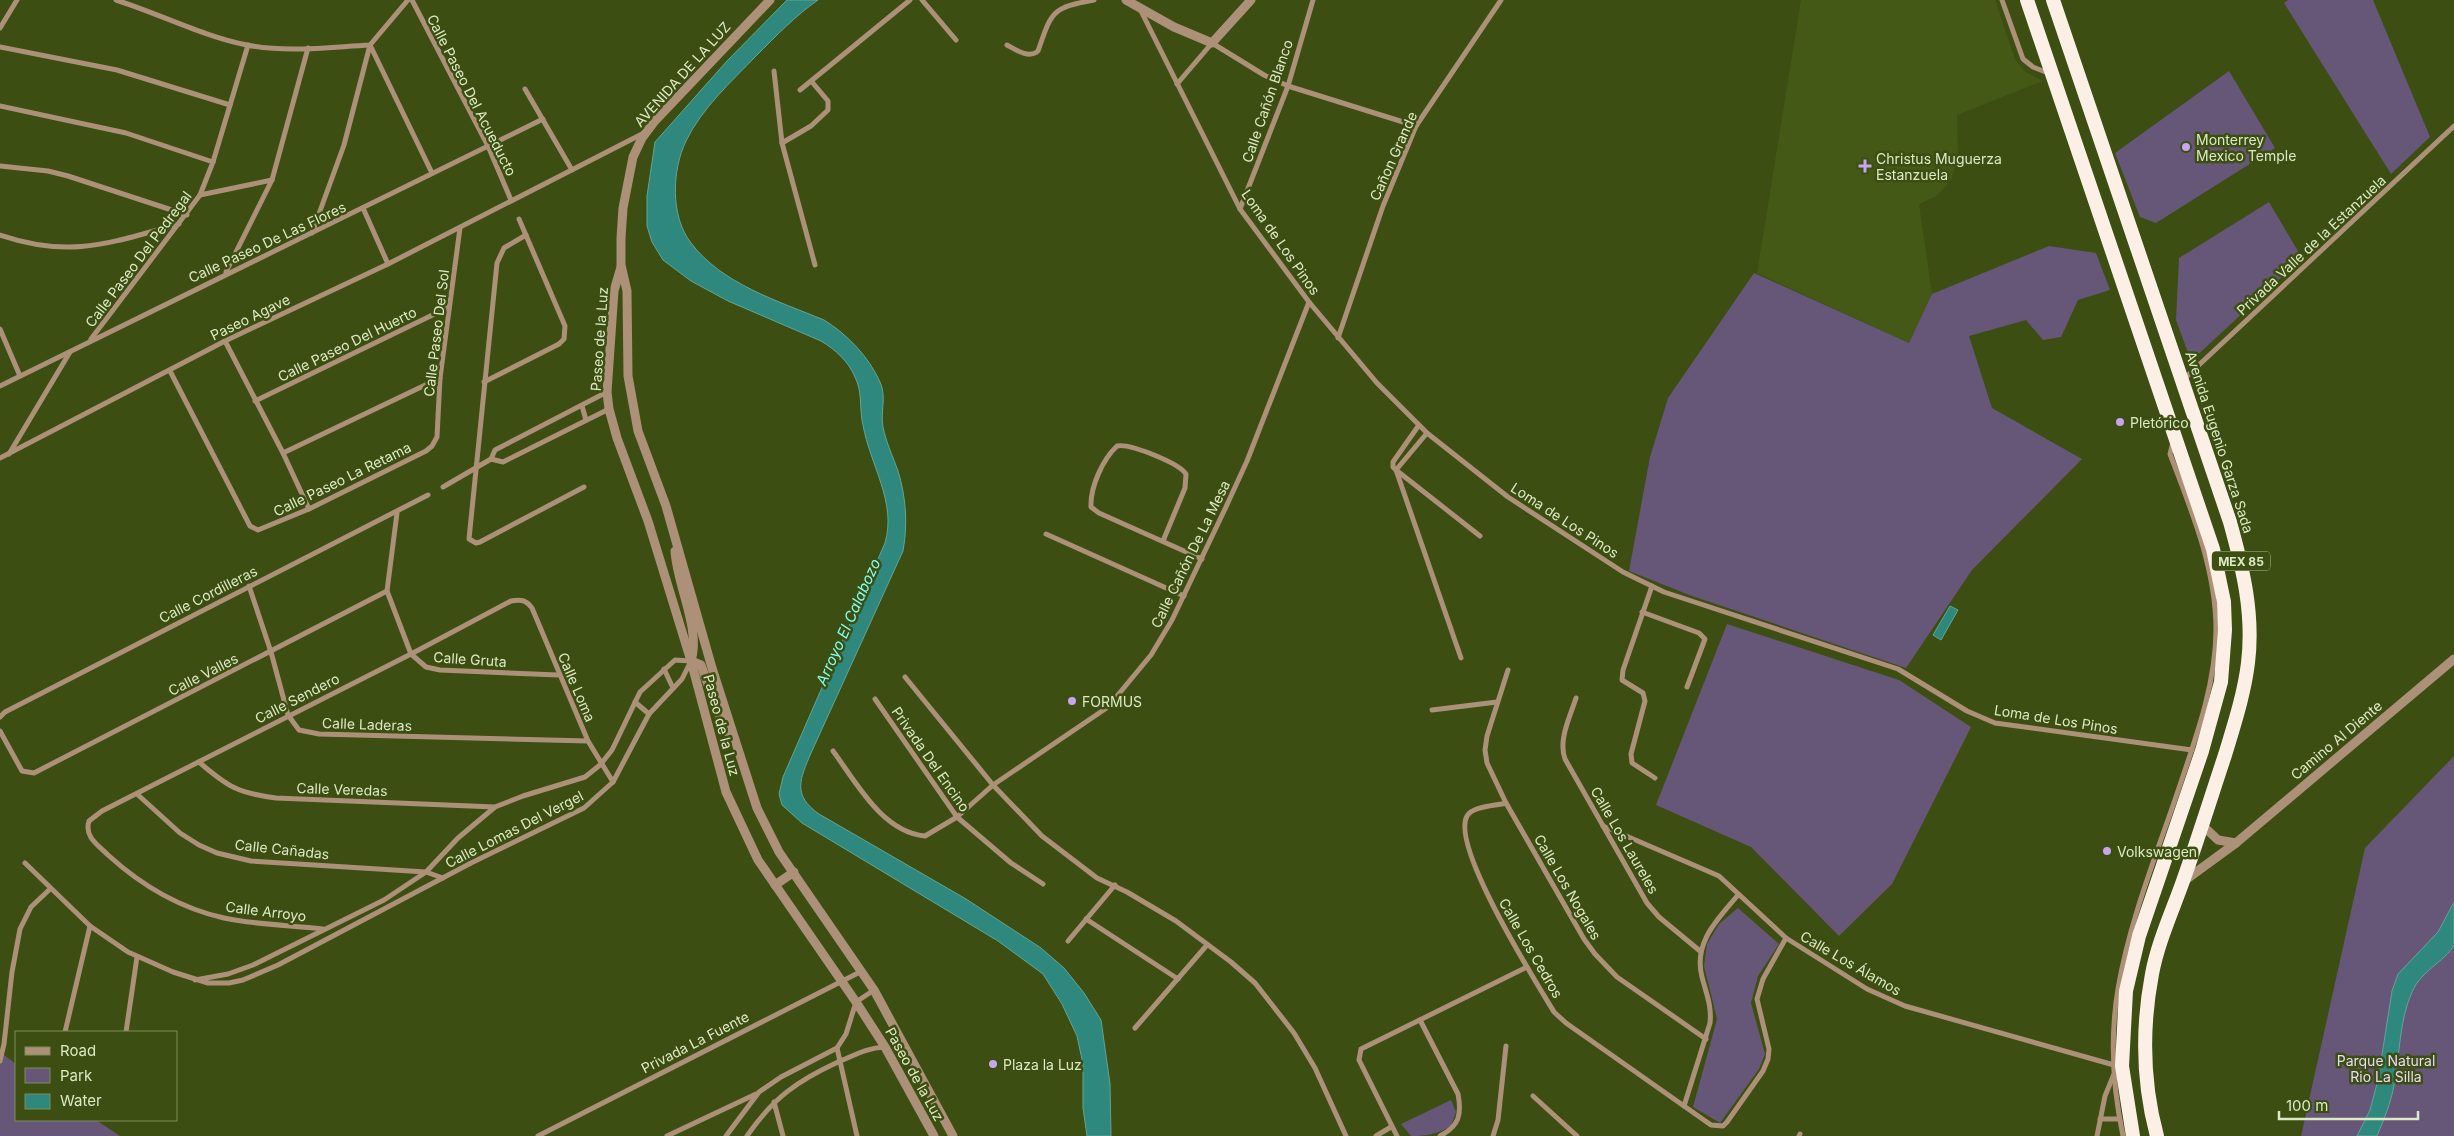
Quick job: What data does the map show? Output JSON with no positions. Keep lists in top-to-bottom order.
{
  "streets": {
    "highway": ["Avenida Eugenio Garza Sada", "MEX 85"],
    "street": [
      "AVENIDA DE LA LUZ",
      "Calle Paseo Del Acueducto",
      "Calle Cañón Blanco",
      "Cañon Grande",
      "Calle Paseo De Las Flores",
      "Loma de Los Pinos",
      "Privada Valle de la Estanzuela",
      "Calle Paseo Del Pedregal",
      "Paseo Agave",
      "Calle Paseo Del Sol",
      "Paseo de la Luz",
      "Calle Paseo Del Huerto",
      "Calle Paseo La Retama",
      "Calle Cañón De La Mesa",
      "Calle Cordilleras",
      "Calle Gruta",
      "Calle Valles",
      "Calle Loma",
      "Calle Sendero",
      "Calle Laderas",
      "Camino Al Diente",
      "Privada Del Encino",
      "Calle Veredas",
      "Calle Lomas Del Vergel",
      "Calle Los Laureles",
      "Calle Cañadas",
      "Calle Los Nogales",
      "Calle Arroyo",
      "Calle Los Cedros",
      "Calle Los Álamos",
      "Privada La Fuente"
    ]
  },
  "crossings": [
    ["AVENIDA DE LA LUZ", "Paseo Agave"],
    ["AVENIDA DE LA LUZ", "Paseo de la Luz"],
    ["Calle Paseo Del Acueducto", "Calle Paseo De Las Flores"],
    ["Calle Paseo Del Acueducto", "Paseo Agave"],
    ["Calle Cañón Blanco", "Loma de Los Pinos"],
    ["Cañon Grande", "Loma de Los Pinos"],
    ["Calle Paseo De Las Flores", "Calle Paseo Del Pedregal"],
    ["Loma de Los Pinos", "Calle Cañón De La Mesa"],
    ["Privada Valle de la Estanzuela", "Avenida Eugenio Garza Sada"],
    ["Paseo Agave", "Calle Paseo Del Sol"],
    ["Paseo Agave", "Calle Paseo La Retama"],
    ["Calle Paseo Del Sol", "Calle Paseo Del Huerto"],
    ["Calle Paseo Del Sol", "Calle Paseo La Retama"],
    ["Paseo de la Luz", "Calle Lomas Del Vergel"],
    ["Paseo de la Luz", "Privada La Fuente"],
    ["Avenida Eugenio Garza Sada", "Camino Al Diente"],
    ["Calle Cañón De La Mesa", "Privada Del Encino"],
    ["Calle Gruta", "Calle Loma"],
    ["Calle Gruta", "Calle Sendero"],
    ["Calle Loma", "Calle Sendero"],
    ["Calle Loma", "Calle Laderas"],
    ["Calle Loma", "Calle Lomas Del Vergel"],
    ["Calle Sendero", "Calle Laderas"],
    ["Calle Sendero", "Calle Veredas"],
    ["Calle Sendero", "Calle Cañadas"],
    ["Calle Sendero", "Calle Arroyo"],
    ["Calle Veredas", "Calle Lomas Del Vergel"],
    ["Calle Lomas Del Vergel", "Calle Cañadas"],
    ["Calle Lomas Del Vergel", "Calle Arroyo"],
    ["Calle Los Laureles", "Calle Los Álamos"],
    ["Calle Los Nogales", "Calle Los Cedros"],
    ["Calle Los Cedros", "Calle Los Álamos"]
  ],
  "water": ["Arroyo El Calabozo"],
  "parks": ["Parque Natural Rio La Silla"],
  "places": {
    "other": [
      "Monterrey Mexico Temple",
      "Pletórico",
      "FORMUS",
      "Volkswagen",
      "Plaza la Luz"
    ],
    "health": ["Christus Muguerza Estanzuela"]
  },
  "legend": ["Road", "Park", "Water"],
  "scale_bar": "100 m"
}
